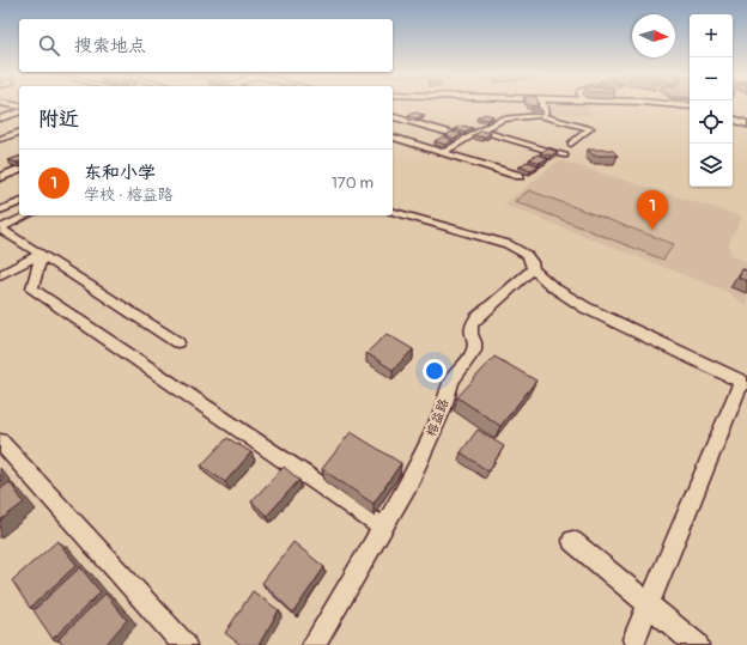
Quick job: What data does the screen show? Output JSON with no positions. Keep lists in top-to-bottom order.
{
  "streets": {
    "street": ["榕益路"]
  },
  "north": "right",
  "page": {
    "map_buttons": ["+", "−"],
    "search": "搜索地点",
    "heading": "附近",
    "list": [
      {
        "mark": "1",
        "name": "东和小学",
        "note": "学校 · 榕益路",
        "value": "170 m"
      }
    ],
    "pins": "1"
  }
}
